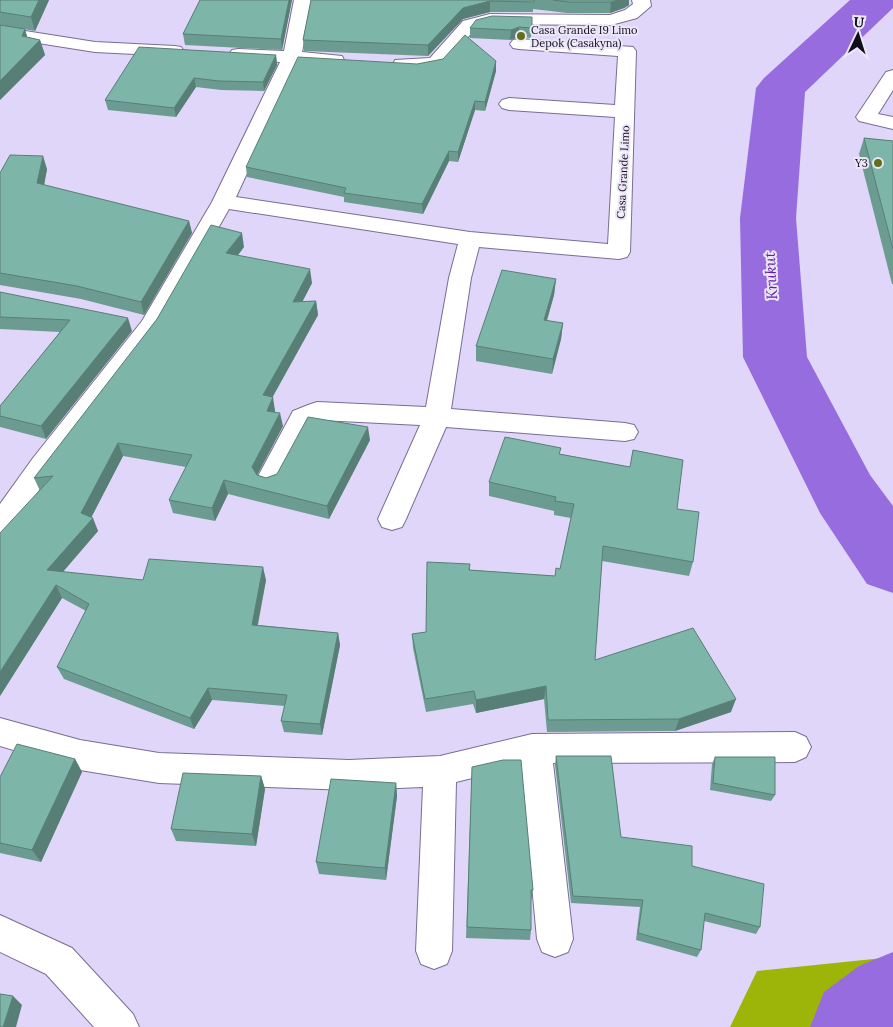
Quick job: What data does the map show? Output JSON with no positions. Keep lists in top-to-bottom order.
{
  "streets": {
    "street": ["Casa Grande Limo"]
  },
  "water": ["Krukut"],
  "places": ["Casa Grande I9 Limo Depok (Casakyna)", "Y3"],
  "north": "top"
}
